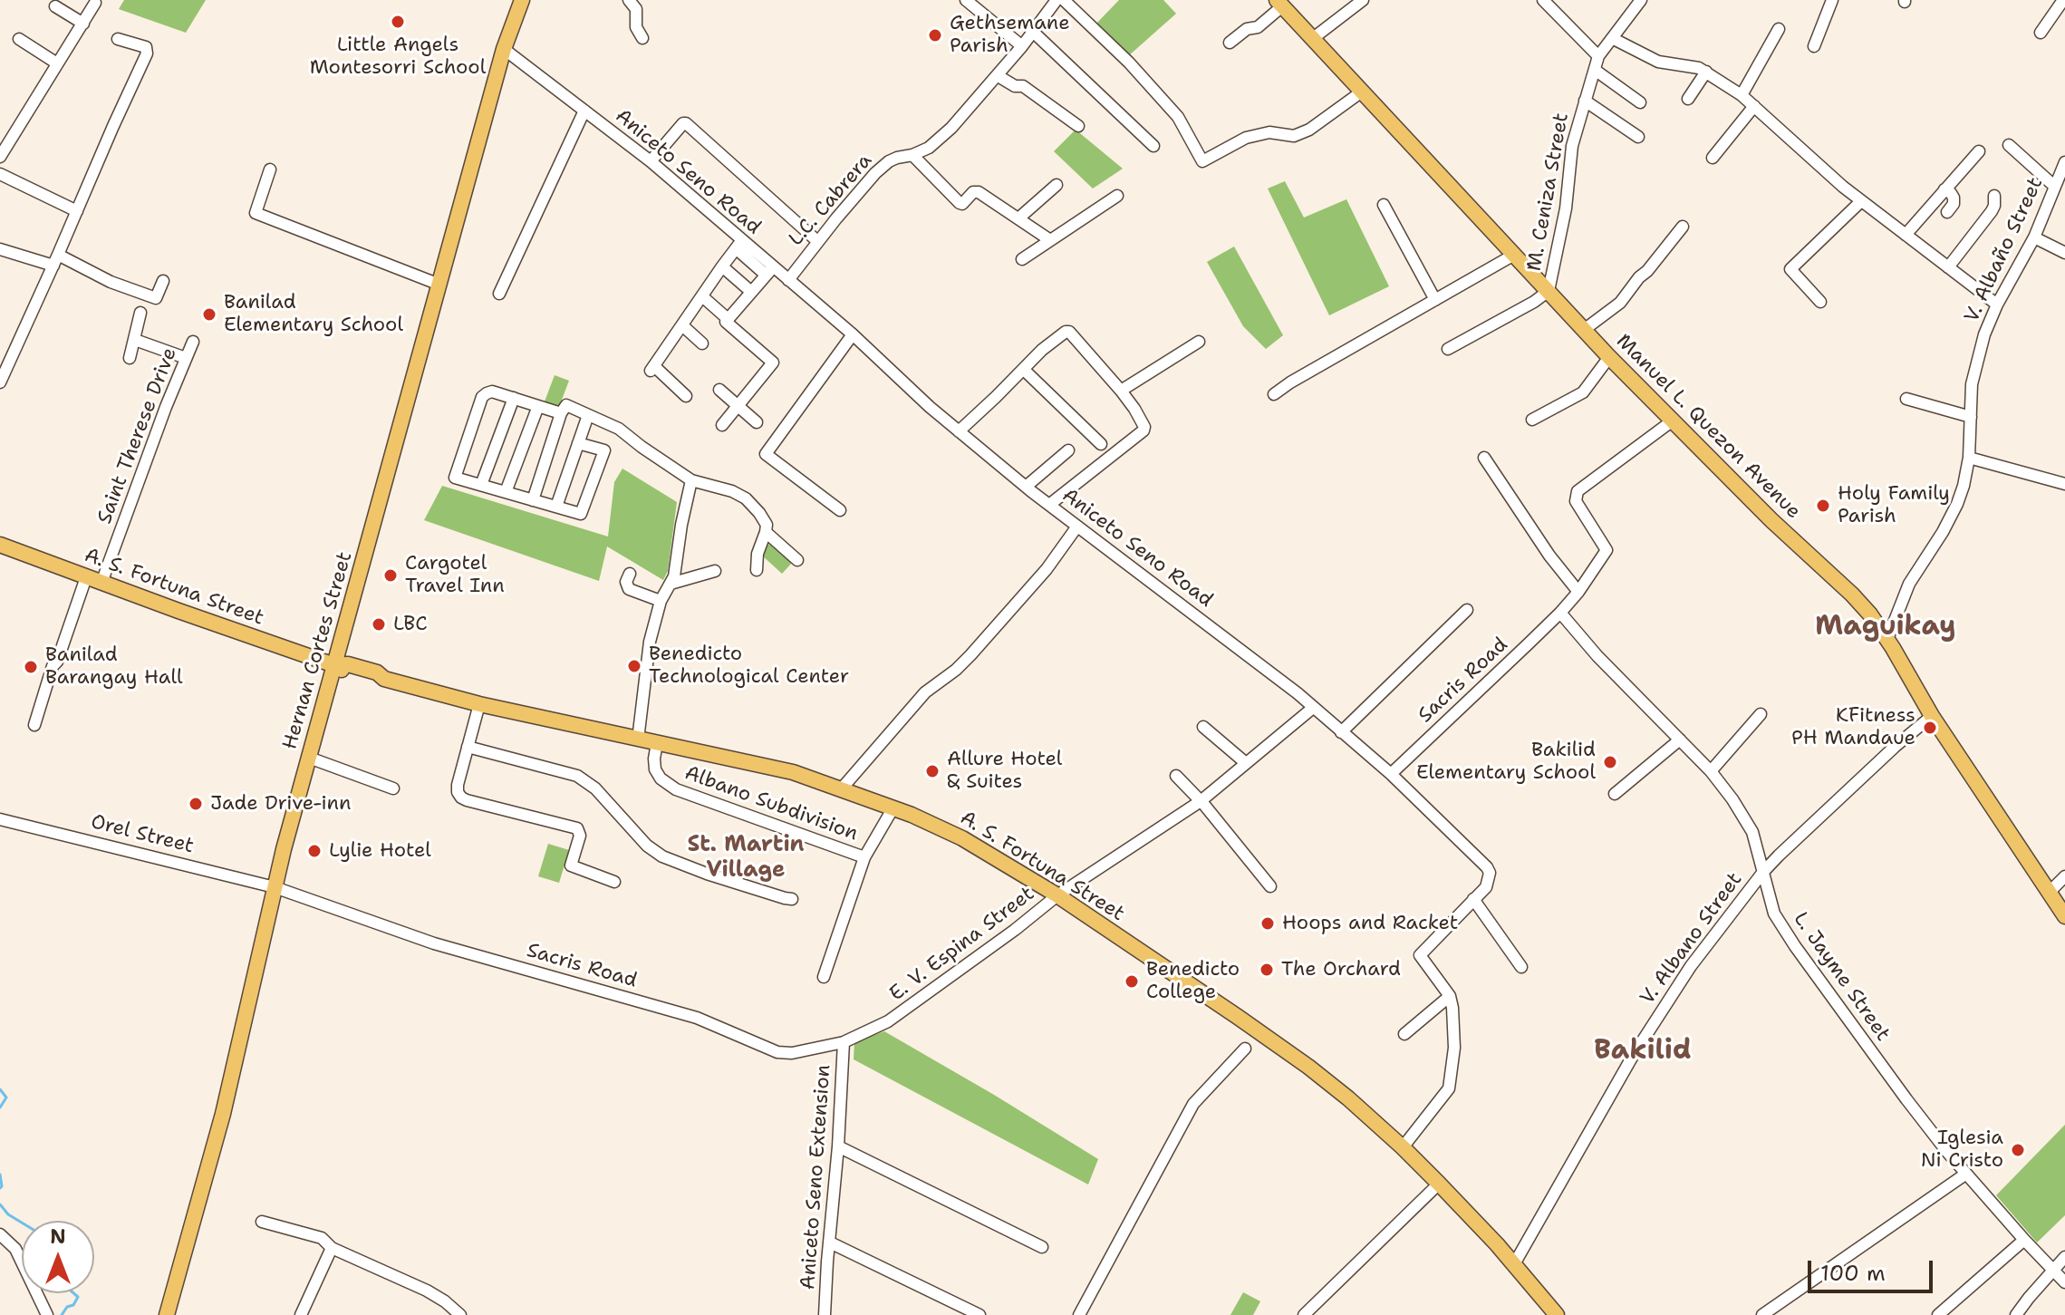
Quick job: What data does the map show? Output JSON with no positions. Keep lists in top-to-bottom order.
{
  "streets": {
    "main road": ["Manuel L. Quezon Avenue", "A. S. Fortuna Street", "Hernan Cortes Street"],
    "street": [
      "Aniceto Seno Road",
      "M. Ceniza Street",
      "L.C. Cabrera",
      "V. Albaño Street",
      "Saint Therese Drive",
      "Sacris Road",
      "Albano Subdivision",
      "Orel Street",
      "V. Albano Street",
      "E. V. Espina Street",
      "L. Jayme Street",
      "Aniceto Seno Extension"
    ]
  },
  "crossings": [
    ["Aniceto Seno Road", "L.C. Cabrera"],
    ["Aniceto Seno Road", "Hernan Cortes Street"],
    ["Aniceto Seno Road", "Sacris Road"],
    ["Aniceto Seno Road", "E. V. Espina Street"],
    ["M. Ceniza Street", "Manuel L. Quezon Avenue"],
    ["V. Albaño Street", "Manuel L. Quezon Avenue"],
    ["Manuel L. Quezon Avenue", "Sacris Road"],
    ["Manuel L. Quezon Avenue", "V. Albano Street"],
    ["Saint Therese Drive", "A. S. Fortuna Street"],
    ["A. S. Fortuna Street", "Hernan Cortes Street"],
    ["A. S. Fortuna Street", "Albano Subdivision"],
    ["A. S. Fortuna Street", "V. Albano Street"],
    ["A. S. Fortuna Street", "E. V. Espina Street"],
    ["Hernan Cortes Street", "Sacris Road"],
    ["Hernan Cortes Street", "Orel Street"],
    ["Sacris Road", "Orel Street"],
    ["Sacris Road", "E. V. Espina Street"],
    ["Sacris Road", "L. Jayme Street"],
    ["Sacris Road", "Aniceto Seno Extension"],
    ["V. Albano Street", "L. Jayme Street"]
  ],
  "districts": ["Maguikay", "St. Martin Village", "Bakilid"],
  "places": [
    "Little Angels Montesorri School",
    "Gethsemane Parish",
    "Banilad Elementary School",
    "Holy Family Parish",
    "Cargotel Travel Inn",
    "LBC",
    "Benedicto Technological Center",
    "Banilad Barangay Hall",
    "KFitness PH Mandaue",
    "Bakilid Elementary School",
    "Allure Hotel & Suites",
    "Jade Drive-inn",
    "Lylie Hotel",
    "Hoops and Racket",
    "The Orchard",
    "Benedicto College",
    "Iglesia Ni Cristo"
  ],
  "scale_bar": "100 m",
  "north": "top"
}
